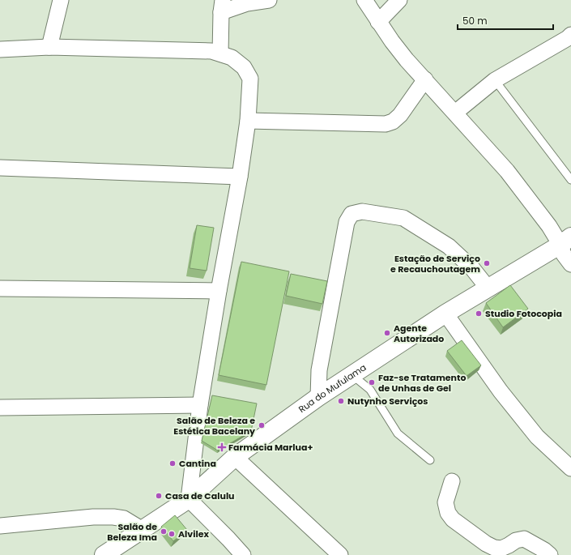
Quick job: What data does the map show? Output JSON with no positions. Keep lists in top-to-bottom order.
{
  "streets": {
    "street": ["Rua do Mufulama"]
  },
  "places": {
    "other": [
      "Estação de Serviço e Recauchoutagem",
      "Studio Fotocopia",
      "Agente Autorizado",
      "Faz-se Tratamento de Unhas de Gel",
      "Nutynho Serviços",
      "Salão de Beleza e Estética Bacelany",
      "Cantina",
      "Casa de Calulu",
      "Salão de Beleza Ima",
      "Alvilex"
    ],
    "health": ["Farmácia Marlua+"]
  },
  "scale_bar": "50 m"
}
